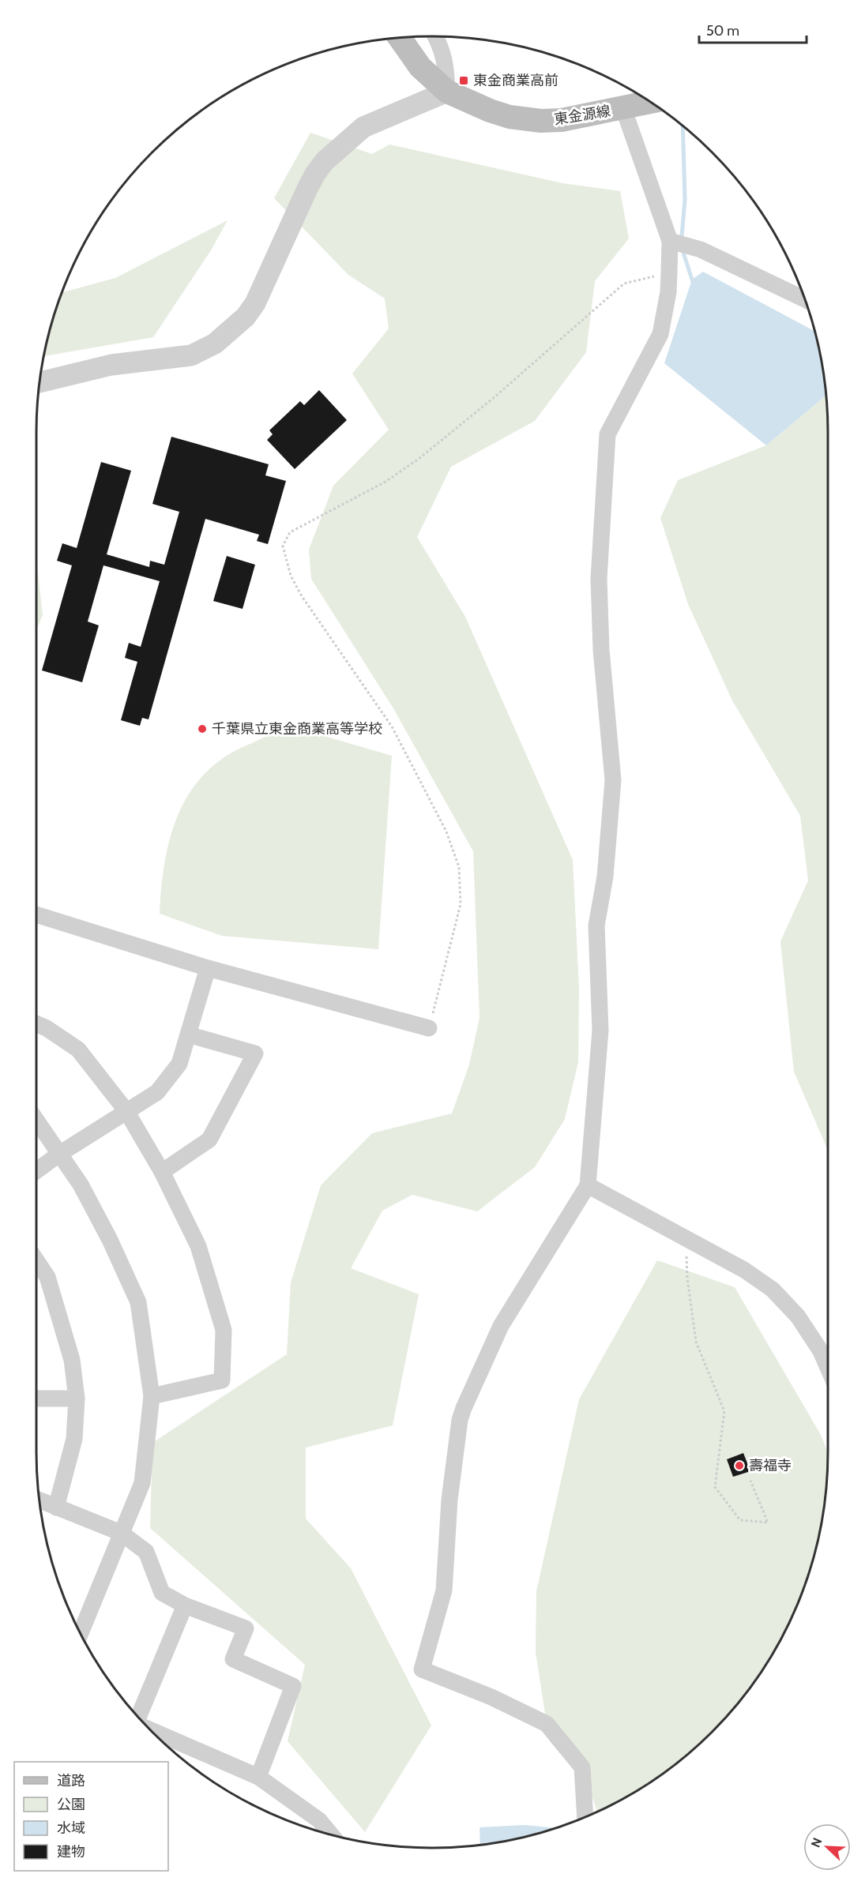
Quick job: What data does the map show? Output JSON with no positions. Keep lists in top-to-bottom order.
{
  "streets": {
    "main road": ["東金源線"]
  },
  "places": {
    "transit": ["東金商業高前"],
    "other": ["千葉県立東金商業高等学校", "壽福寺"]
  },
  "legend": [
    "道路",
    "公園",
    "水域",
    "建物"
  ],
  "scale_bar": "50 m",
  "north": "top left"
}
